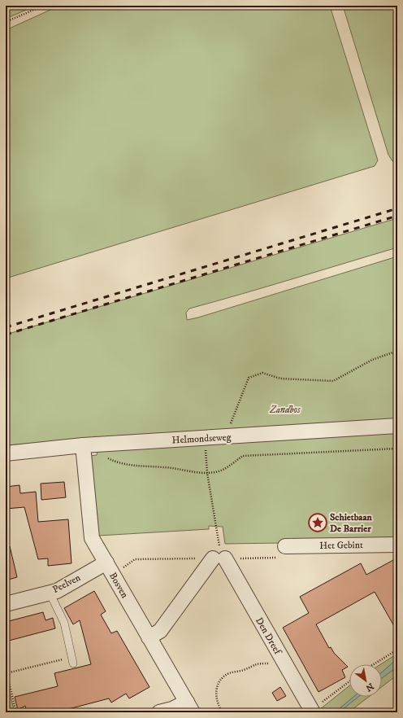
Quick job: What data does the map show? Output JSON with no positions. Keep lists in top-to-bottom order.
{
  "streets": {
    "street": [
      "Helmondseweg",
      "Het Gebint",
      "Peelven",
      "Bosven",
      "Den Dreef"
    ]
  },
  "crossings": [
    ["Helmondseweg", "Bosven"],
    ["Peelven", "Bosven"]
  ],
  "parks": ["Zandbos"],
  "places": {
    "place": ["Schietbaan De Barrier"]
  },
  "north": "bottom right"
}
